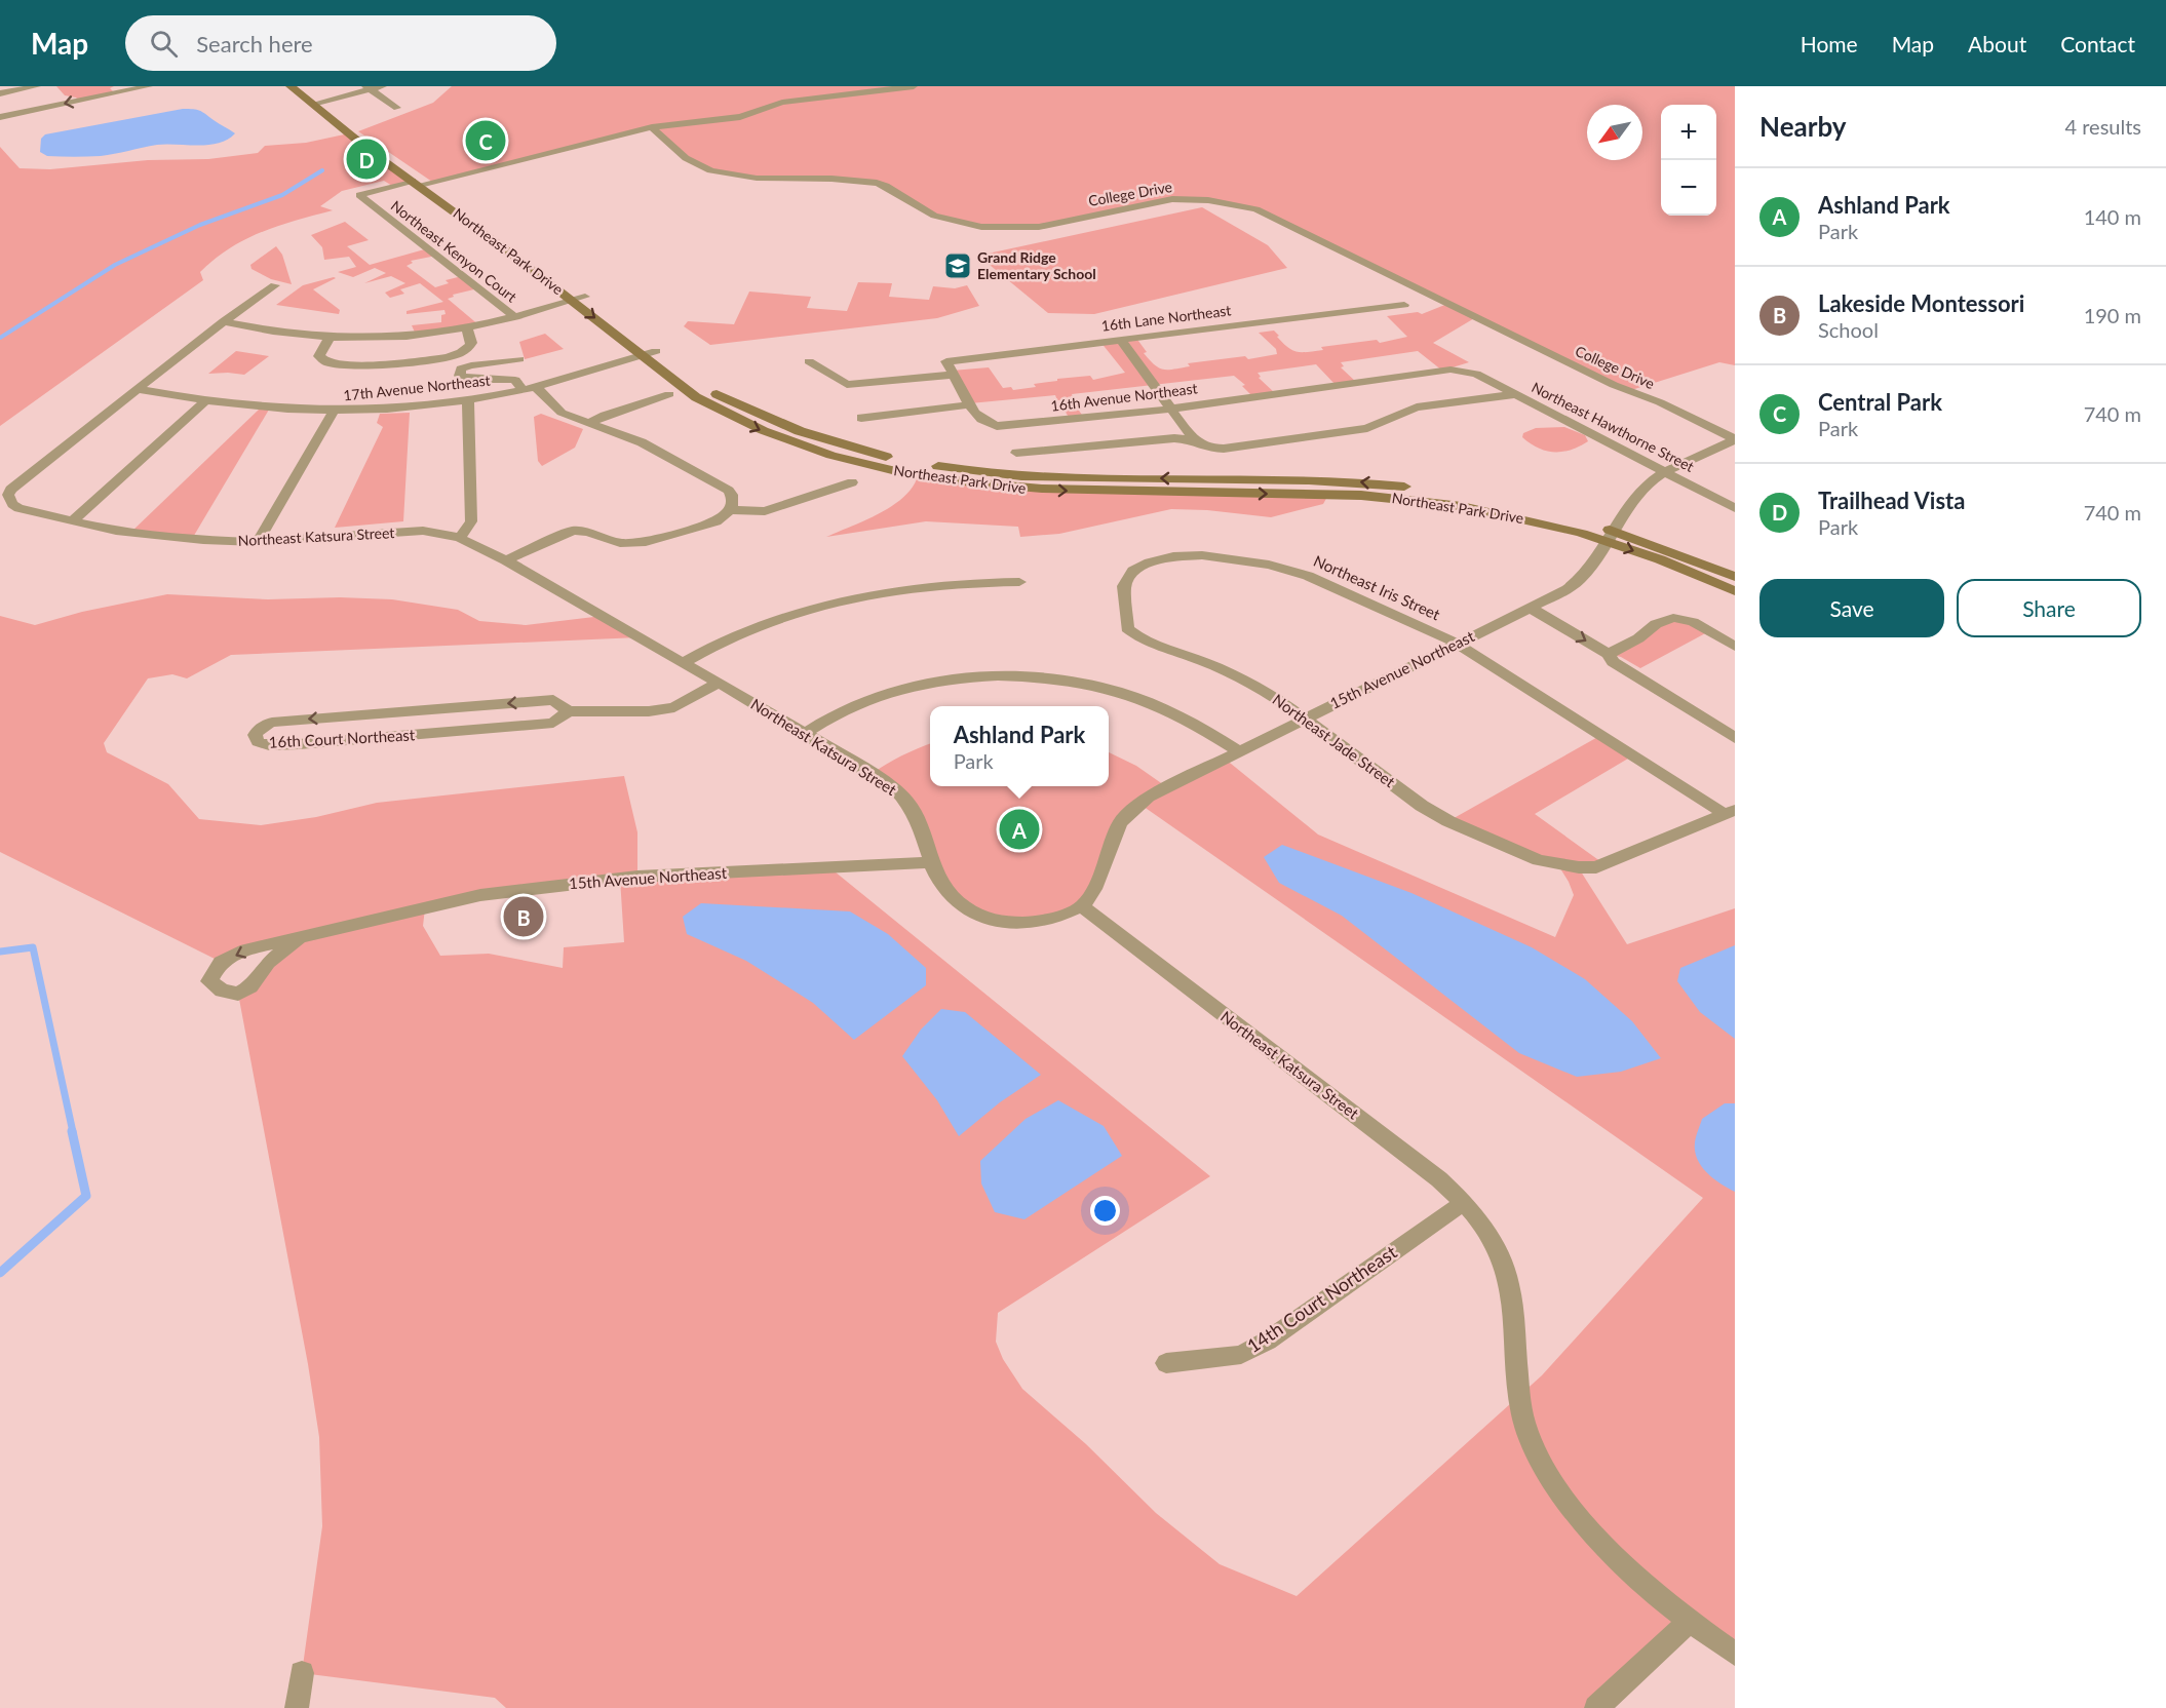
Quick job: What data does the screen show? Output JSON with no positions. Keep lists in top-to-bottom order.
{
  "streets": {
    "street": [
      "College Drive",
      "Northeast Kenyon Court",
      "Northeast Park Drive",
      "16th Lane Northeast",
      "17th Avenue Northeast",
      "16th Avenue Northeast",
      "Northeast Hawthorne Street",
      "Northeast Katsura Street",
      "Northeast Iris Street",
      "15th Avenue Northeast",
      "16th Court Northeast",
      "Northeast Jade Street",
      "14th Court Northeast"
    ]
  },
  "crossings": [
    ["College Drive", "15th Avenue Northeast"],
    ["Northeast Kenyon Court", "Northeast Park Drive"],
    ["Northeast Park Drive", "17th Avenue Northeast"],
    ["Northeast Park Drive", "15th Avenue Northeast"],
    ["16th Lane Northeast", "16th Avenue Northeast"],
    ["17th Avenue Northeast", "Northeast Katsura Street"],
    ["16th Avenue Northeast", "Northeast Hawthorne Street"],
    ["Northeast Hawthorne Street", "15th Avenue Northeast"],
    ["Northeast Katsura Street", "15th Avenue Northeast"],
    ["Northeast Katsura Street", "16th Court Northeast"],
    ["Northeast Katsura Street", "14th Court Northeast"],
    ["Northeast Iris Street", "15th Avenue Northeast"],
    ["Northeast Iris Street", "Northeast Jade Street"],
    ["15th Avenue Northeast", "Northeast Jade Street"]
  ],
  "places": {
    "school or university": ["Grand Ridge Elementary School"]
  },
  "north": "bottom left",
  "page": {
    "header": "Map",
    "search": "Search here",
    "nav": [
      "Home",
      "Map",
      "About",
      "Contact"
    ],
    "heading": ["Nearby", "4 results"],
    "map_buttons": ["+", "−"],
    "pins": [
      "C",
      "D",
      "A",
      "B"
    ],
    "list": [
      {
        "mark": "A",
        "name": "Ashland Park",
        "note": "Park",
        "value": "140 m"
      },
      {
        "mark": "B",
        "name": "Lakeside Montessori",
        "note": "School",
        "value": "190 m"
      },
      {
        "mark": "C",
        "name": "Central Park",
        "note": "Park",
        "value": "740 m"
      },
      {
        "mark": "D",
        "name": "Trailhead Vista",
        "note": "Park",
        "value": "740 m"
      }
    ],
    "buttons": ["Save", "Share"],
    "popup": ["Ashland Park", "Park"]
  }
}
